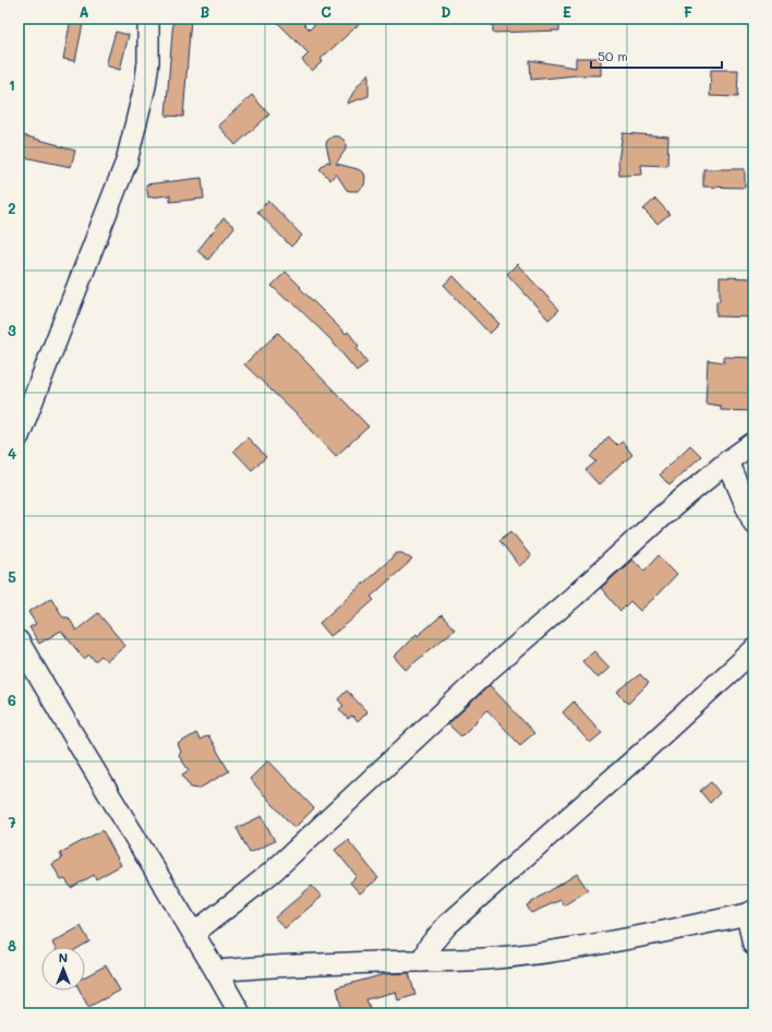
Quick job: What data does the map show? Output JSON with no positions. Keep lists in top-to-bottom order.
{
  "scale_bar": "50 m",
  "north": "top",
  "grid": {
    "columns": [
      "A",
      "B",
      "C",
      "D",
      "E",
      "F"
    ],
    "rows": [
      "1",
      "2",
      "3",
      "4",
      "5",
      "6",
      "7",
      "8"
    ]
  }
}
